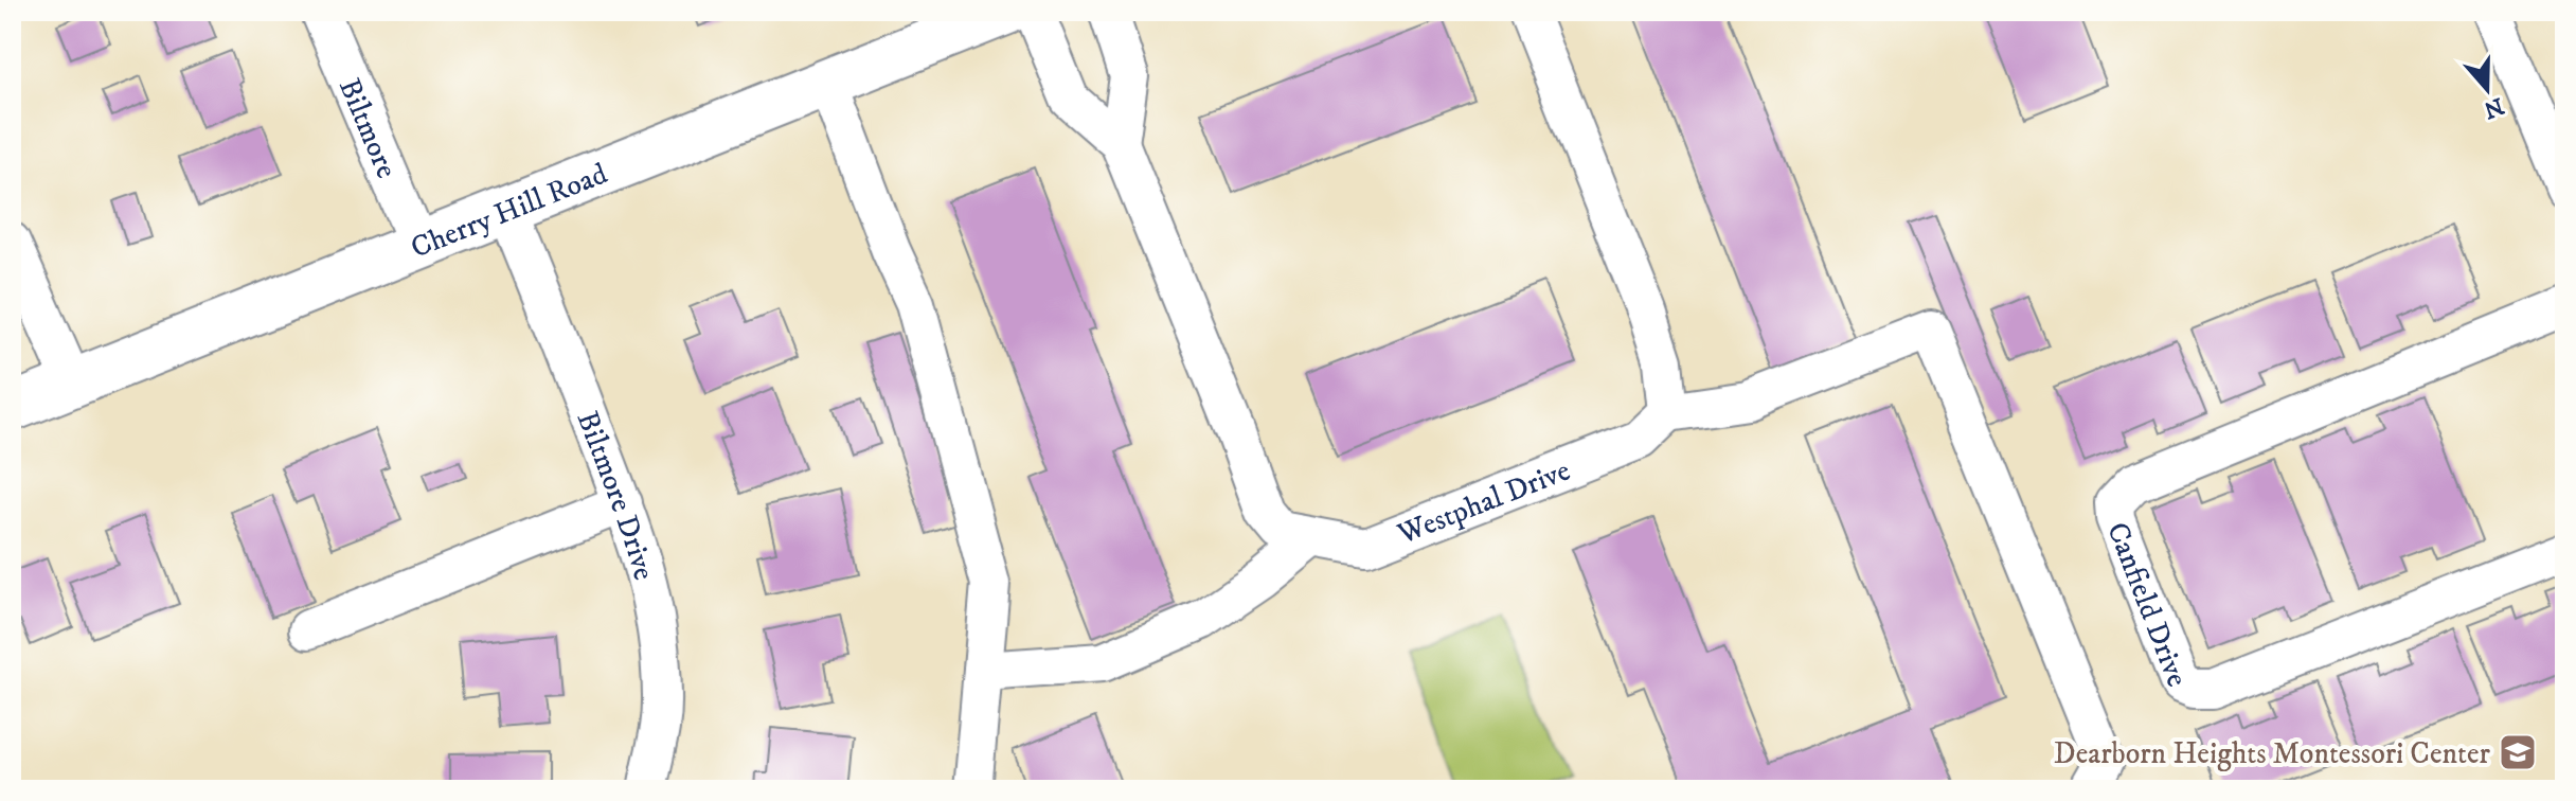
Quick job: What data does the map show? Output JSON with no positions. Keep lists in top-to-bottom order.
{
  "streets": {
    "main road": ["Cherry Hill Road"],
    "street": [
      "Biltmore",
      "Biltmore Drive",
      "Westphal Drive",
      "Canfield Drive"
    ]
  },
  "crossings": [
    ["Biltmore", "Cherry Hill Road"],
    ["Cherry Hill Road", "Biltmore Drive"]
  ],
  "places": {
    "school or university": ["Dearborn Heights Montessori Center"]
  },
  "north": "bottom"
}
